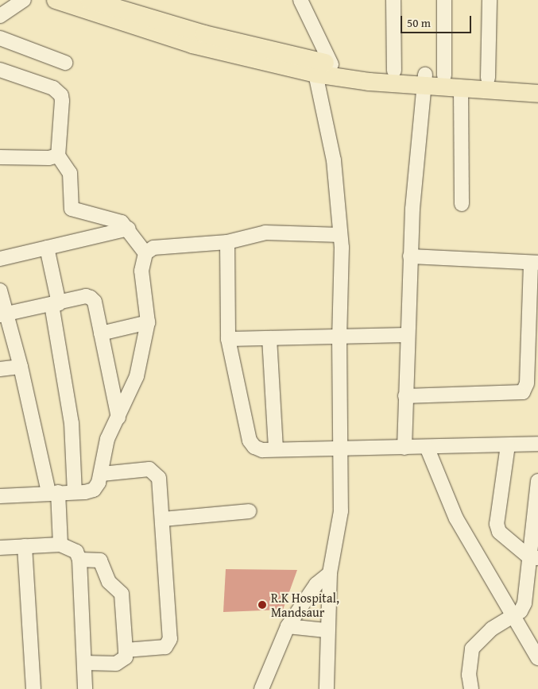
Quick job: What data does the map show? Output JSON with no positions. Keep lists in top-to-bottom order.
{
  "places": ["R.K Hospital, Mandsaur"],
  "scale_bar": "50 m"
}
